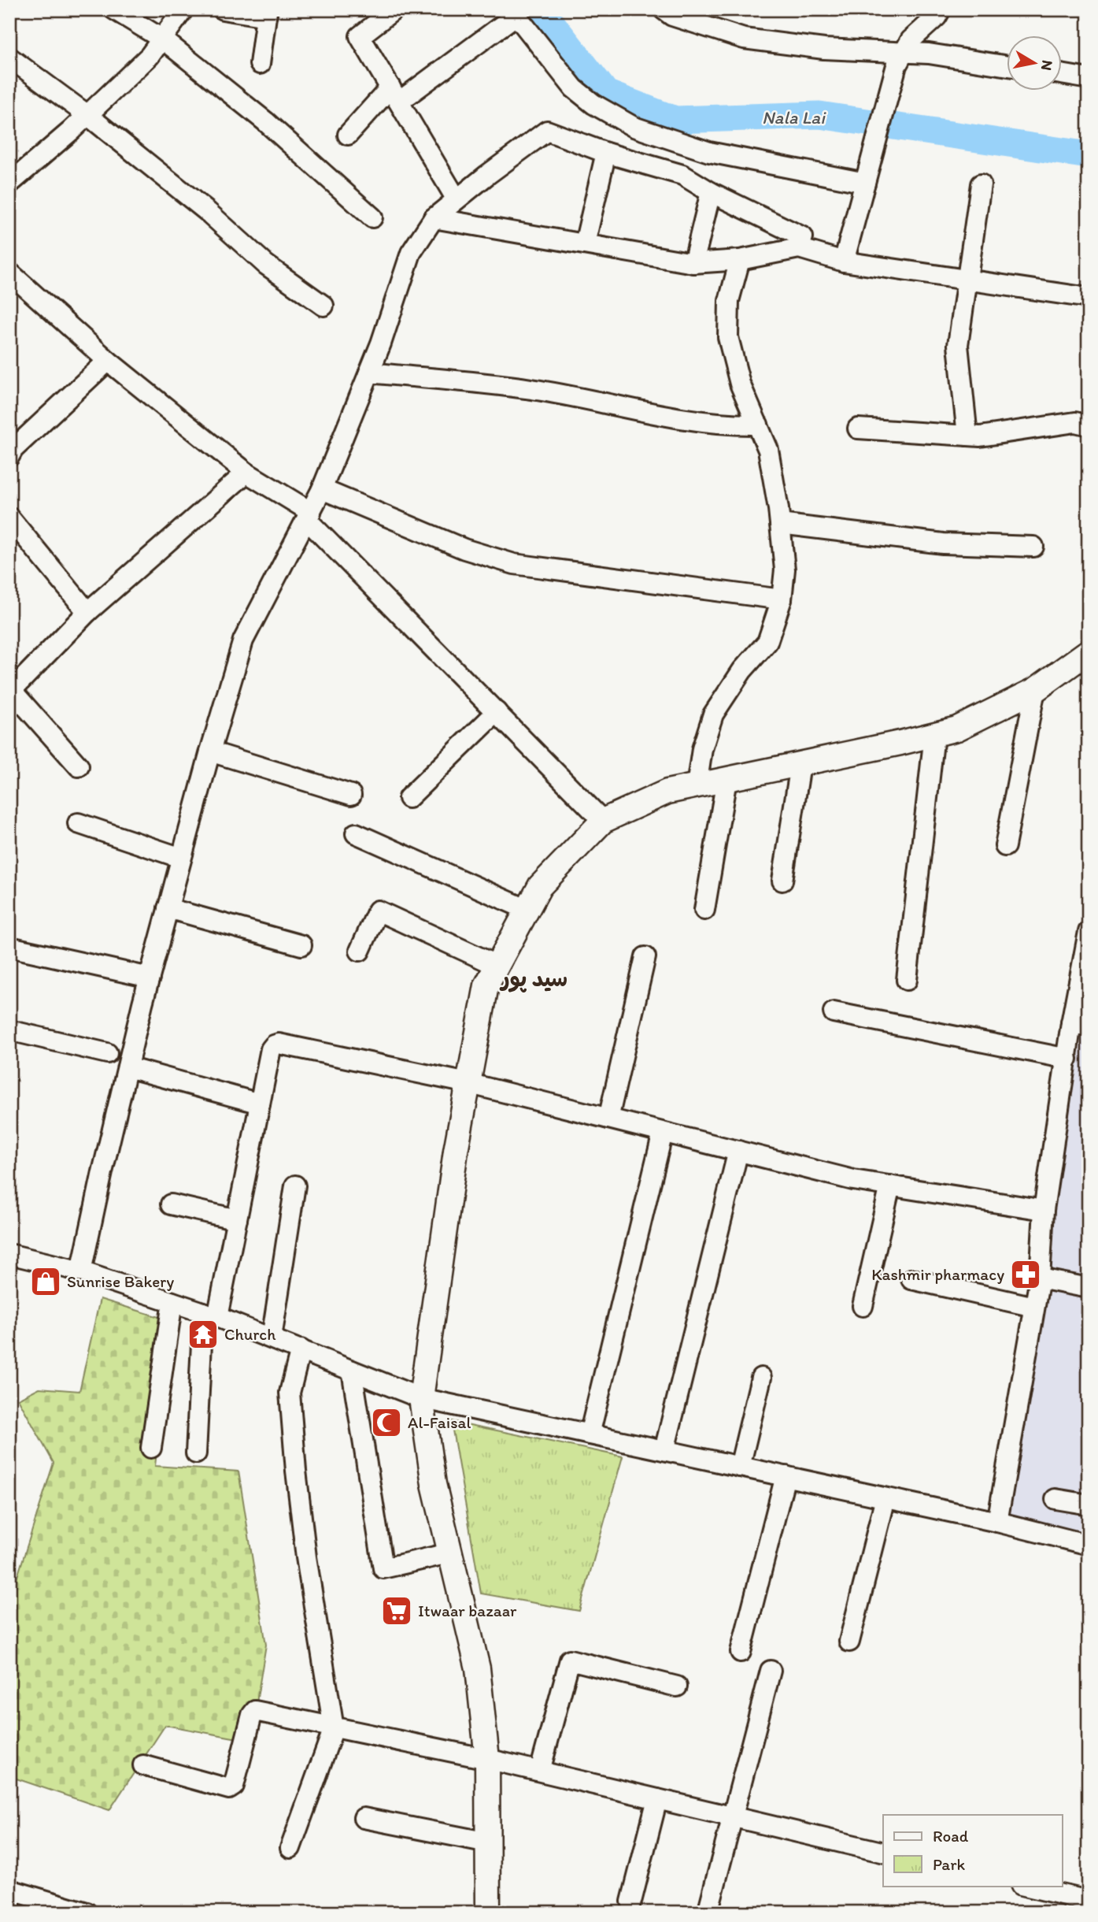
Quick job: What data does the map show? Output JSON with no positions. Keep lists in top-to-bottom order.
{
  "districts": ["سید پور"],
  "water": ["Nala Lai"],
  "places": {
    "pharmacy": ["Kashmir pharmacy"],
    "shop": ["Sunrise Bakery"],
    "temple": ["Church"],
    "mosque": ["Al-Faisal"],
    "supermarket": ["Itwaar bazaar"]
  },
  "legend": ["Road", "Park"],
  "north": "right"
}
